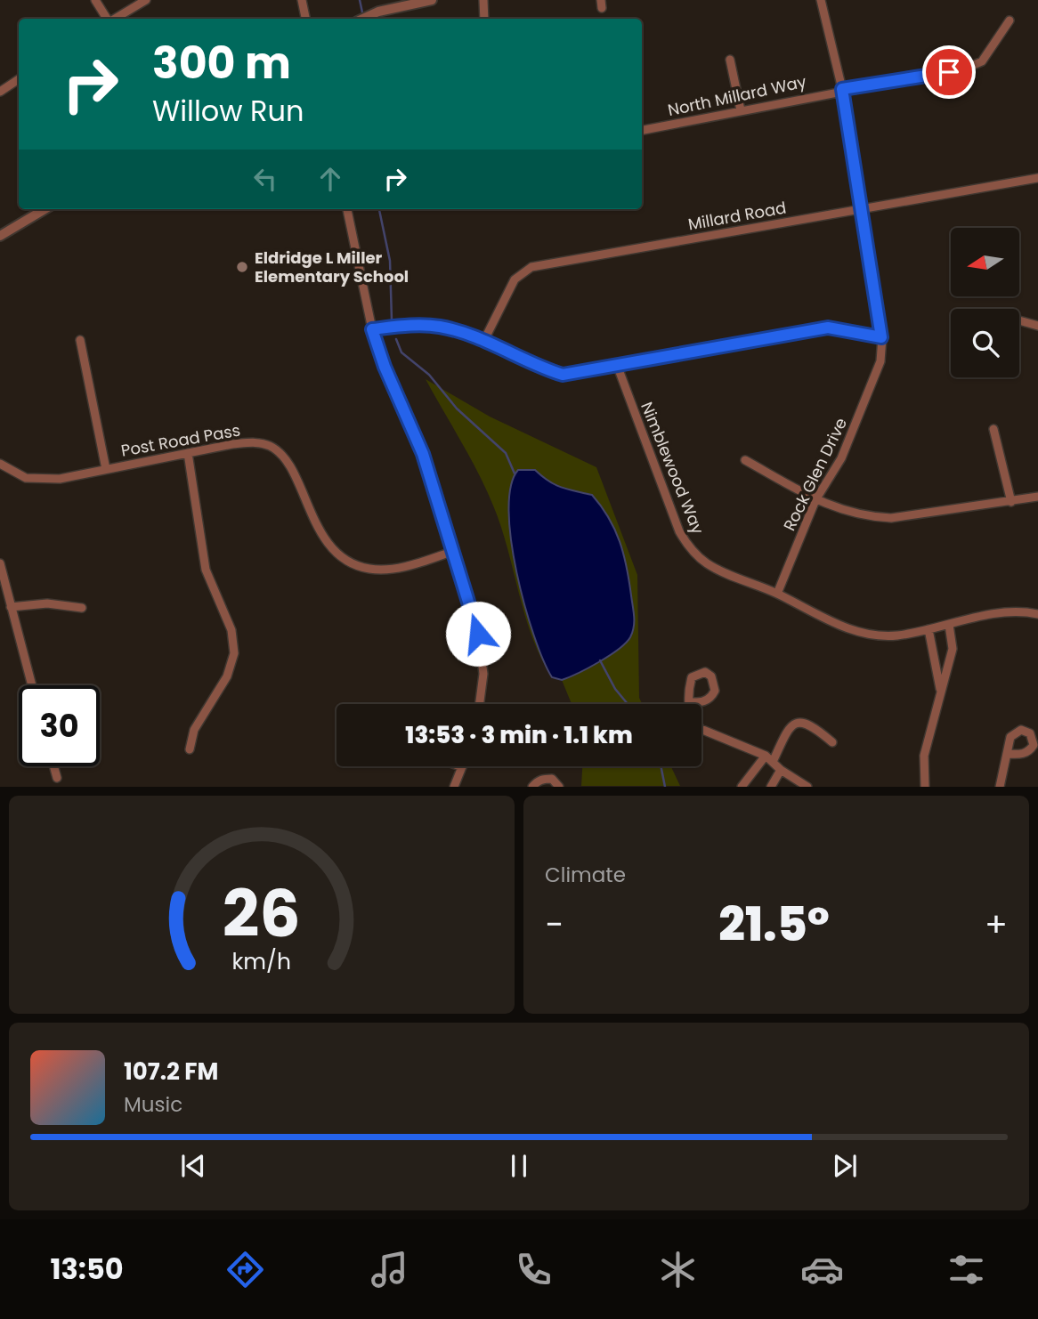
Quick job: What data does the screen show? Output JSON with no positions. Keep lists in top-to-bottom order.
{
  "streets": {
    "street": [
      "North Millard Way",
      "Millard Road",
      "Post Road Pass",
      "Nimblewood Way",
      "Rock Glen Drive"
    ]
  },
  "crossings": [
    ["North Millard Way", "Rock Glen Drive"],
    ["Millard Road", "Rock Glen Drive"],
    ["Nimblewood Way", "Rock Glen Drive"]
  ],
  "places": ["Eldridge L Miller Elementary School"],
  "north": "left",
  "page": {
    "turn": ["300 m", "Willow Run"],
    "limit": "30",
    "trip": "13:53 · 3 min · 1.1 km",
    "tile": "Climate",
    "heat": ["−", "21.5°", "+"],
    "song": ["107.2 FM", "Music"],
    "tabs": "13:50",
    "gauge": ["26", "km/h"]
  }
}
